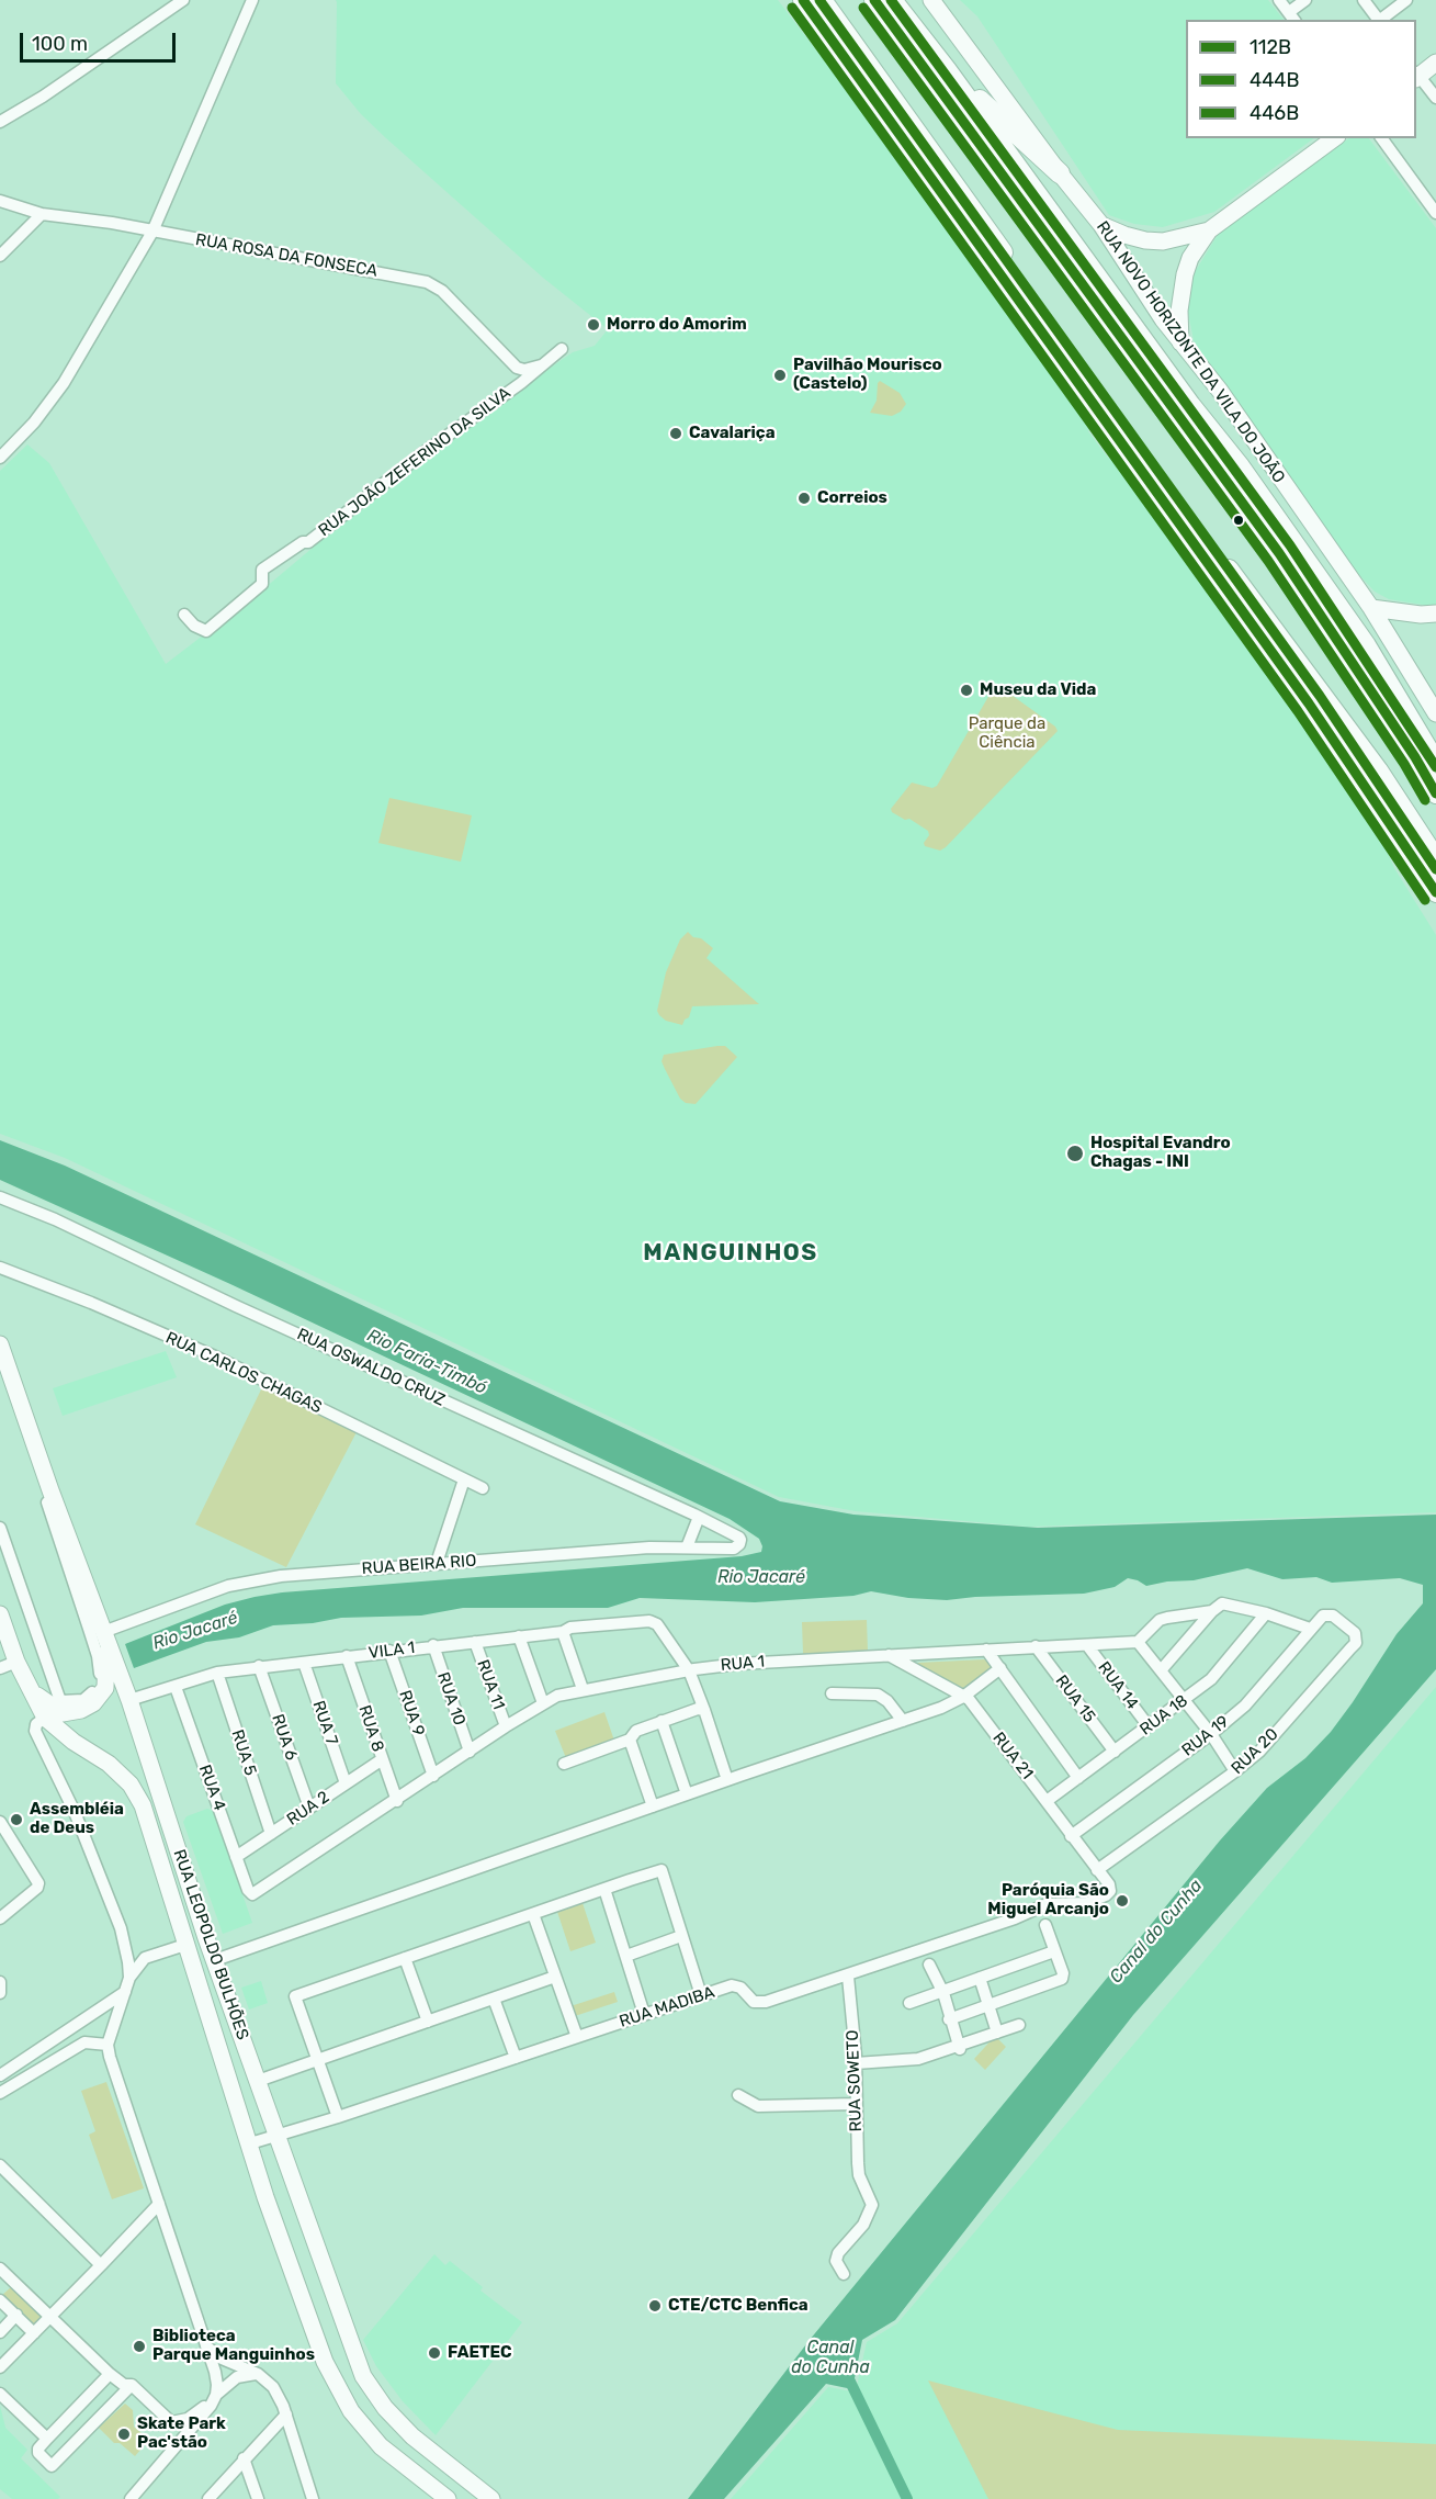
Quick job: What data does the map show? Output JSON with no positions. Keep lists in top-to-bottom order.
{
  "streets": {
    "main road": ["RUA NOVO HORIZONTE DA VILA DO JOÃO", "RUA LEOPOLDO BULHÕES"],
    "street": [
      "RUA ROSA DA FONSECA",
      "RUA JOÃO ZEFERINO DA SILVA",
      "RUA OSWALDO CRUZ",
      "RUA CARLOS CHAGAS",
      "RUA BEIRA RIO",
      "VILA 1",
      "RUA 1",
      "RUA 11",
      "RUA 14",
      "RUA 10",
      "RUA 15",
      "RUA 9",
      "RUA 18",
      "RUA 7",
      "RUA 8",
      "RUA 19",
      "RUA 6",
      "RUA 20",
      "RUA 5",
      "RUA 21",
      "RUA 4",
      "RUA 2",
      "RUA MADIBA",
      "RUA SOWETO"
    ]
  },
  "crossings": [
    ["RUA ROSA DA FONSECA", "RUA JOÃO ZEFERINO DA SILVA"],
    ["RUA OSWALDO CRUZ", "RUA BEIRA RIO"],
    ["RUA BEIRA RIO", "RUA LEOPOLDO BULHÕES"],
    ["VILA 1", "RUA 1"],
    ["VILA 1", "RUA 11"],
    ["VILA 1", "RUA 10"],
    ["VILA 1", "RUA 9"],
    ["VILA 1", "RUA 7"],
    ["VILA 1", "RUA 8"],
    ["VILA 1", "RUA 6"],
    ["VILA 1", "RUA 5"],
    ["VILA 1", "RUA 4"],
    ["VILA 1", "RUA LEOPOLDO BULHÕES"],
    ["RUA 1", "RUA 11"],
    ["RUA 1", "RUA 14"],
    ["RUA 1", "RUA 10"],
    ["RUA 1", "RUA 15"],
    ["RUA 1", "RUA 9"],
    ["RUA 1", "RUA 8"],
    ["RUA 1", "RUA 21"],
    ["RUA 1", "RUA 4"],
    ["RUA 14", "RUA 18"],
    ["RUA 15", "RUA 18"],
    ["RUA 18", "RUA 21"],
    ["RUA 7", "RUA 2"],
    ["RUA 8", "RUA 2"],
    ["RUA 19", "RUA 20"],
    ["RUA 19", "RUA 21"],
    ["RUA 6", "RUA 2"],
    ["RUA 20", "RUA 21"],
    ["RUA 5", "RUA 2"],
    ["RUA 21", "RUA MADIBA"],
    ["RUA 4", "RUA 2"],
    ["RUA LEOPOLDO BULHÕES", "RUA MADIBA"],
    ["RUA MADIBA", "RUA SOWETO"]
  ],
  "districts": ["MANGUINHOS"],
  "water": ["Rio Faria-Timbó", "Rio Jacaré", "Canal do Cunha"],
  "parks": ["Parque da Ciência"],
  "places": [
    "Morro do Amorim",
    "Pavilhão Mourisco (Castelo)",
    "Cavalariça",
    "Correios",
    "Museu da Vida",
    "Hospital Evandro Chagas - INI",
    "Assembléia de Deus",
    "Paróquia São Miguel Arcanjo",
    "CTE/CTC Benfica",
    "Biblioteca Parque Manguinhos",
    "FAETEC",
    "Skate Park Pac'stão"
  ],
  "lines": ["transit line 112B", "transit line 446B", "transit line 444B"],
  "legend": ["112B", "444B", "446B"],
  "scale_bar": "100 m"
}
